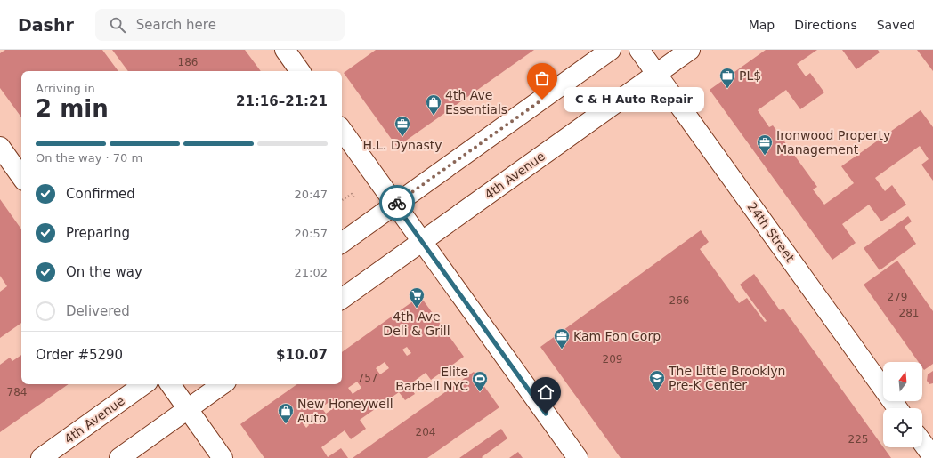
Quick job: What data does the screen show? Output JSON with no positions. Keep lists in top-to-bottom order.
{
  "streets": {
    "street": ["4th Avenue", "24th Street"]
  },
  "crossings": [
    ["4th Avenue", "24th Street"]
  ],
  "places": {
    "office": [
      "PL$",
      "H.L. Dynasty",
      "Ironwood Property Management",
      "Kam Fon Corp"
    ],
    "other": ["C & H Auto Repair"],
    "shop": ["4th Ave Essentials", "New Honeywell Auto"],
    "supermarket": ["4th Ave Deli & Grill"],
    "school or university": ["The Little Brooklyn Pre-K Center"],
    "sports": ["Elite Barbell NYC"]
  },
  "house_numbers": [
    "186",
    "279",
    "266",
    "281",
    "209",
    "757",
    "784",
    "204",
    "225"
  ],
  "north": "top",
  "page": {
    "header": "Dashr",
    "search": "Search here",
    "nav": ["Map", "Directions", "Saved"],
    "heading": ["2 min", "Arriving in", "21:16–21:21"],
    "panel": ["Order #5290", "$10.07"],
    "bubble": "C & H Auto Repair",
    "bar": "On the way · 70 m",
    "list": [
      ["Confirmed", "20:47"],
      ["Preparing", "20:57"],
      ["On the way", "21:02"],
      "Delivered"
    ]
  }
}
